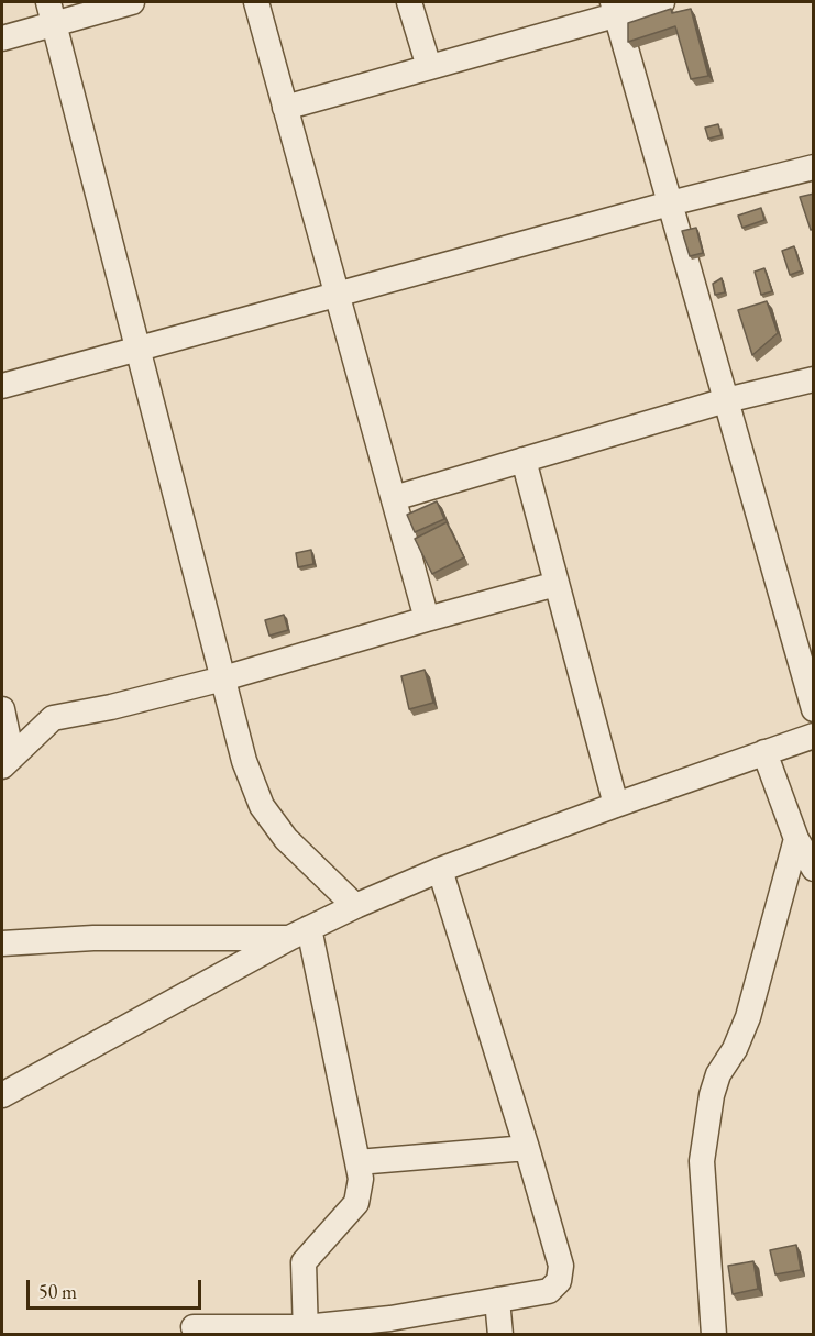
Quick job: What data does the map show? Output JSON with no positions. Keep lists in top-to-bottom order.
{
  "scale_bar": "50 m"
}
